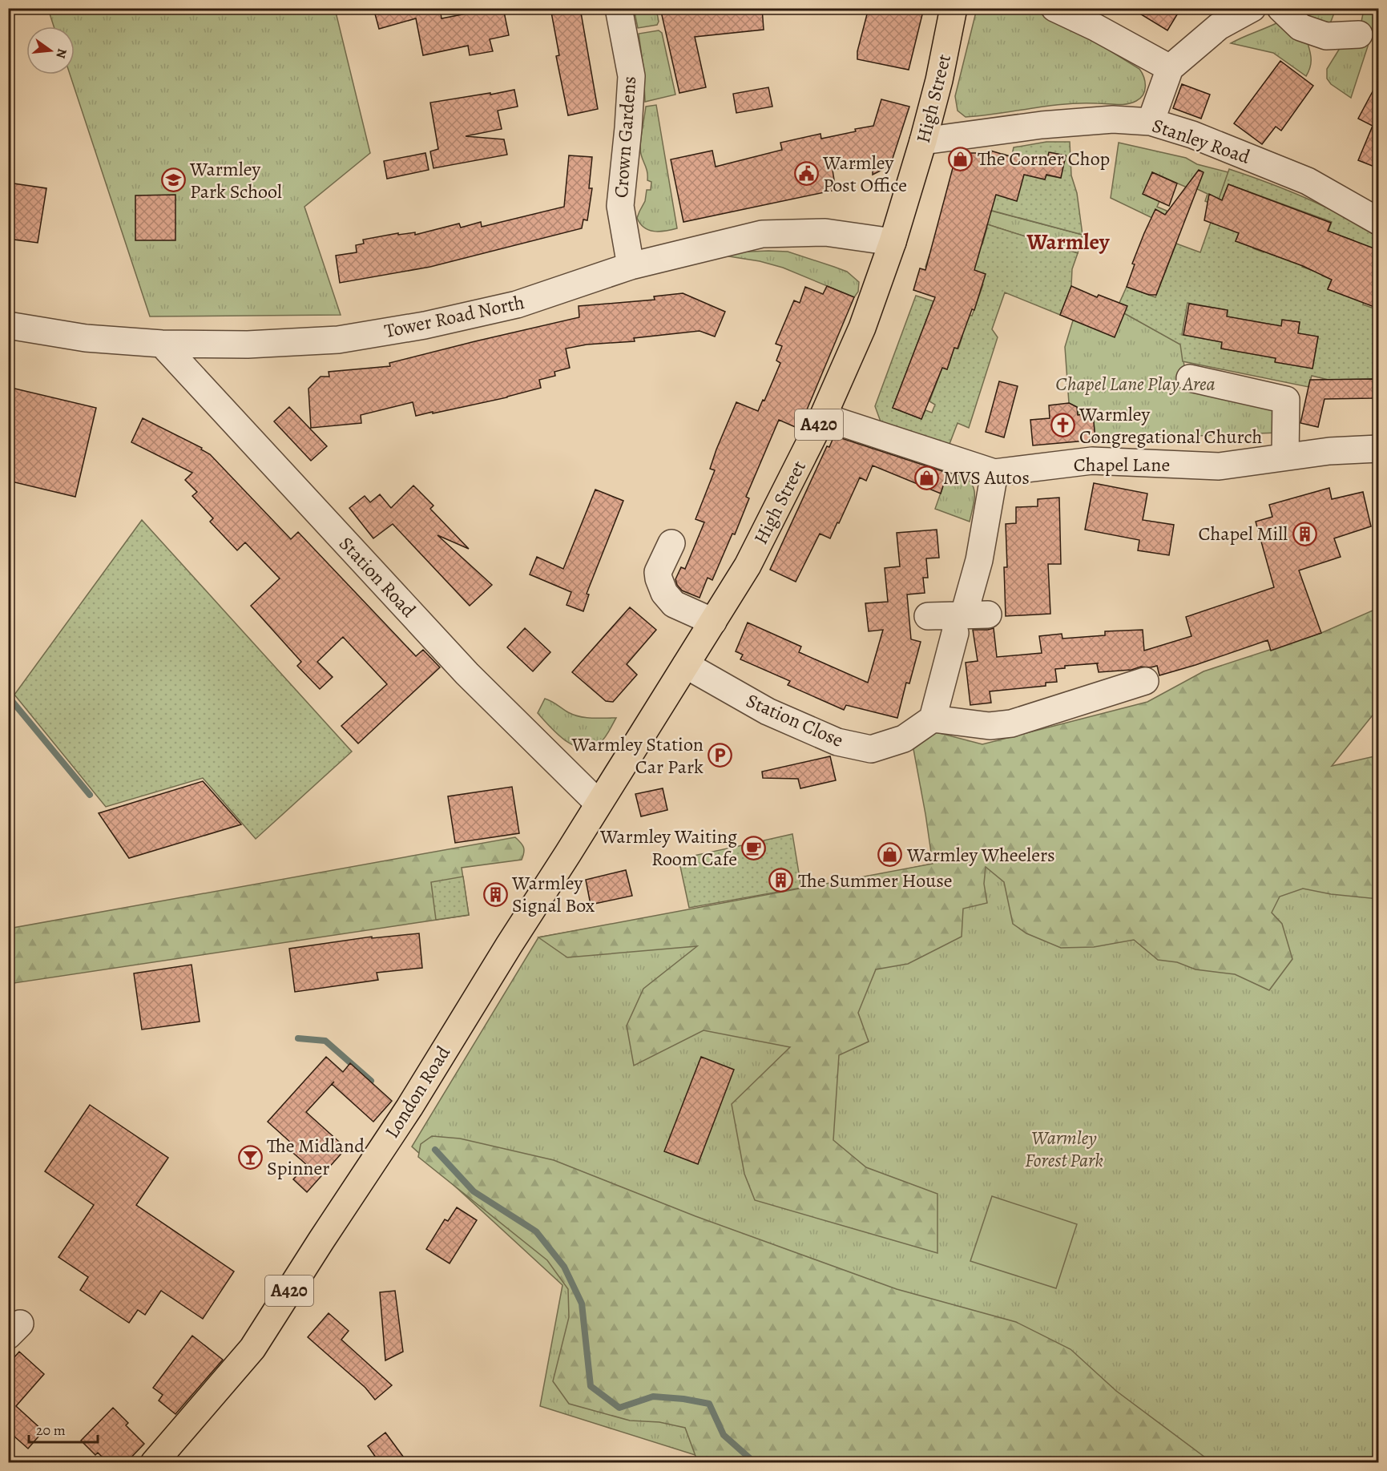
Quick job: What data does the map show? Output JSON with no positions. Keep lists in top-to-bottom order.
{
  "streets": {
    "main road": ["High Street", "A420", "London Road"],
    "street": [
      "Crown Gardens",
      "Stanley Road",
      "Tower Road North",
      "Chapel Lane",
      "Station Road",
      "Station Close"
    ]
  },
  "crossings": [
    ["High Street", "Stanley Road"],
    ["High Street", "Tower Road North"],
    ["High Street", "Chapel Lane"],
    ["High Street", "Station Road"],
    ["High Street", "Station Close"],
    ["High Street", "London Road"],
    ["Crown Gardens", "Tower Road North"],
    ["Tower Road North", "Station Road"]
  ],
  "districts": ["Warmley"],
  "parks": ["Chapel Lane Play Area", "Warmley Forest Park"],
  "places": {
    "shop": ["The Corner Chop", "MVS Autos", "Warmley Wheelers"],
    "public building": ["Warmley Post Office"],
    "school or university": ["Warmley Park School"],
    "church": ["Warmley Congregational Church"],
    "building": ["Chapel Mill", "The Summer House", "Warmley Signal Box"],
    "parking": ["Warmley Station Car Park"],
    "cafe": ["Warmley Waiting Room Cafe"],
    "bar": ["The Midland Spinner"]
  },
  "scale_bar": "20 m",
  "north": "right"
}
